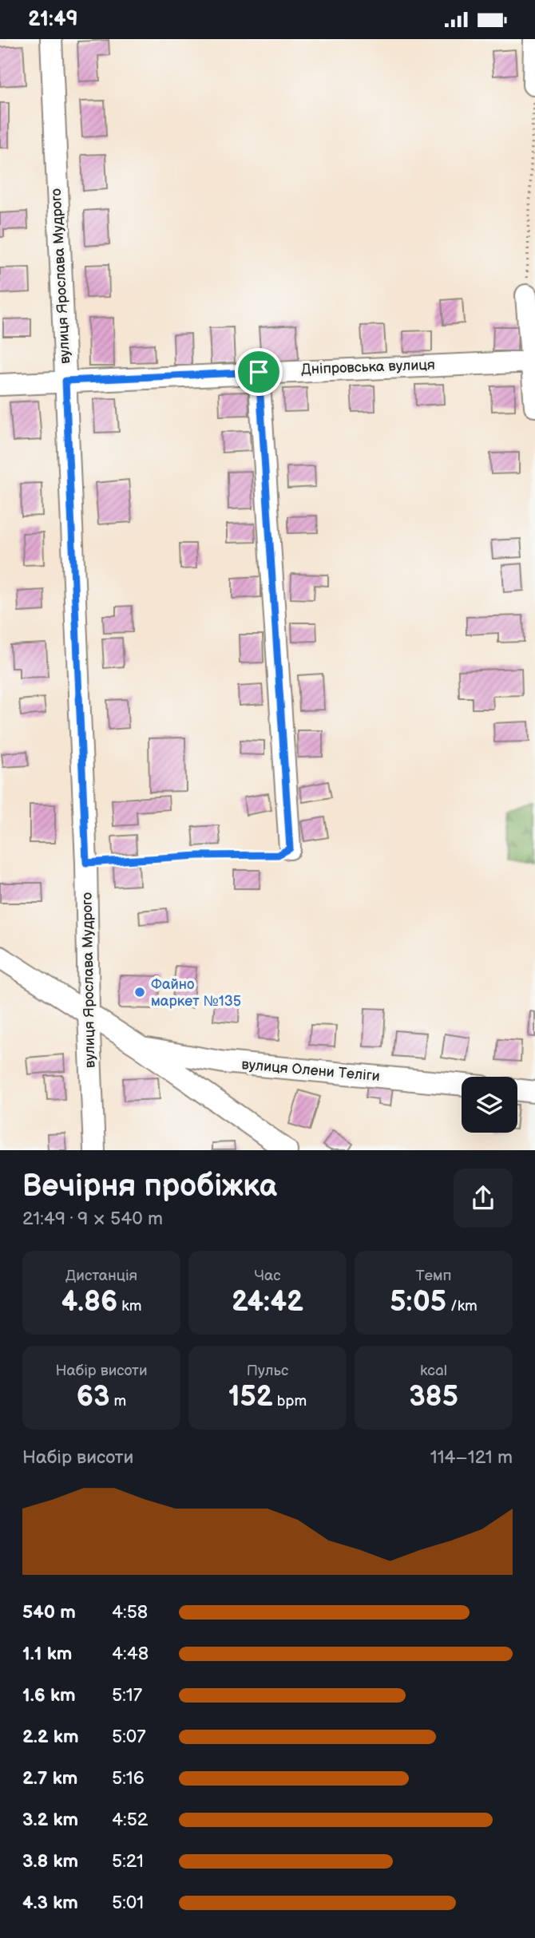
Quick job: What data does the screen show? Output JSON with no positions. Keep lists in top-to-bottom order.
{
  "streets": {
    "street": ["вулиця Ярослава Мудрого", "Дніпровська вулиця", "вулиця Олени Теліги"]
  },
  "crossings": [
    ["вулиця Ярослава Мудрого", "Дніпровська вулиця"]
  ],
  "places": ["Файно маркет №135"],
  "page": {
    "status": "21:49",
    "heading": ["Вечірня пробіжка", "21:49 · 9 × 540 m"],
    "stats": [
      ["Дистанція", "4.86 km"],
      ["Час", "24:42"],
      ["Темп", "5:05 /km"],
      ["Набір висоти", "63 m"],
      ["Пульс", "152 bpm"],
      ["kcal", "385"]
    ],
    "chart": ["Набір висоти", "114–121 m"],
    "list": [
      {
        "name": "540 m",
        "note": "4:58"
      },
      {
        "name": "1.1 km",
        "note": "4:48"
      },
      {
        "name": "1.6 km",
        "note": "5:17"
      },
      {
        "name": "2.2 km",
        "note": "5:07"
      },
      {
        "name": "2.7 km",
        "note": "5:16"
      },
      {
        "name": "3.2 km",
        "note": "4:52"
      },
      {
        "name": "3.8 km",
        "note": "5:21"
      },
      {
        "name": "4.3 km",
        "note": "5:01"
      }
    ]
  }
}
